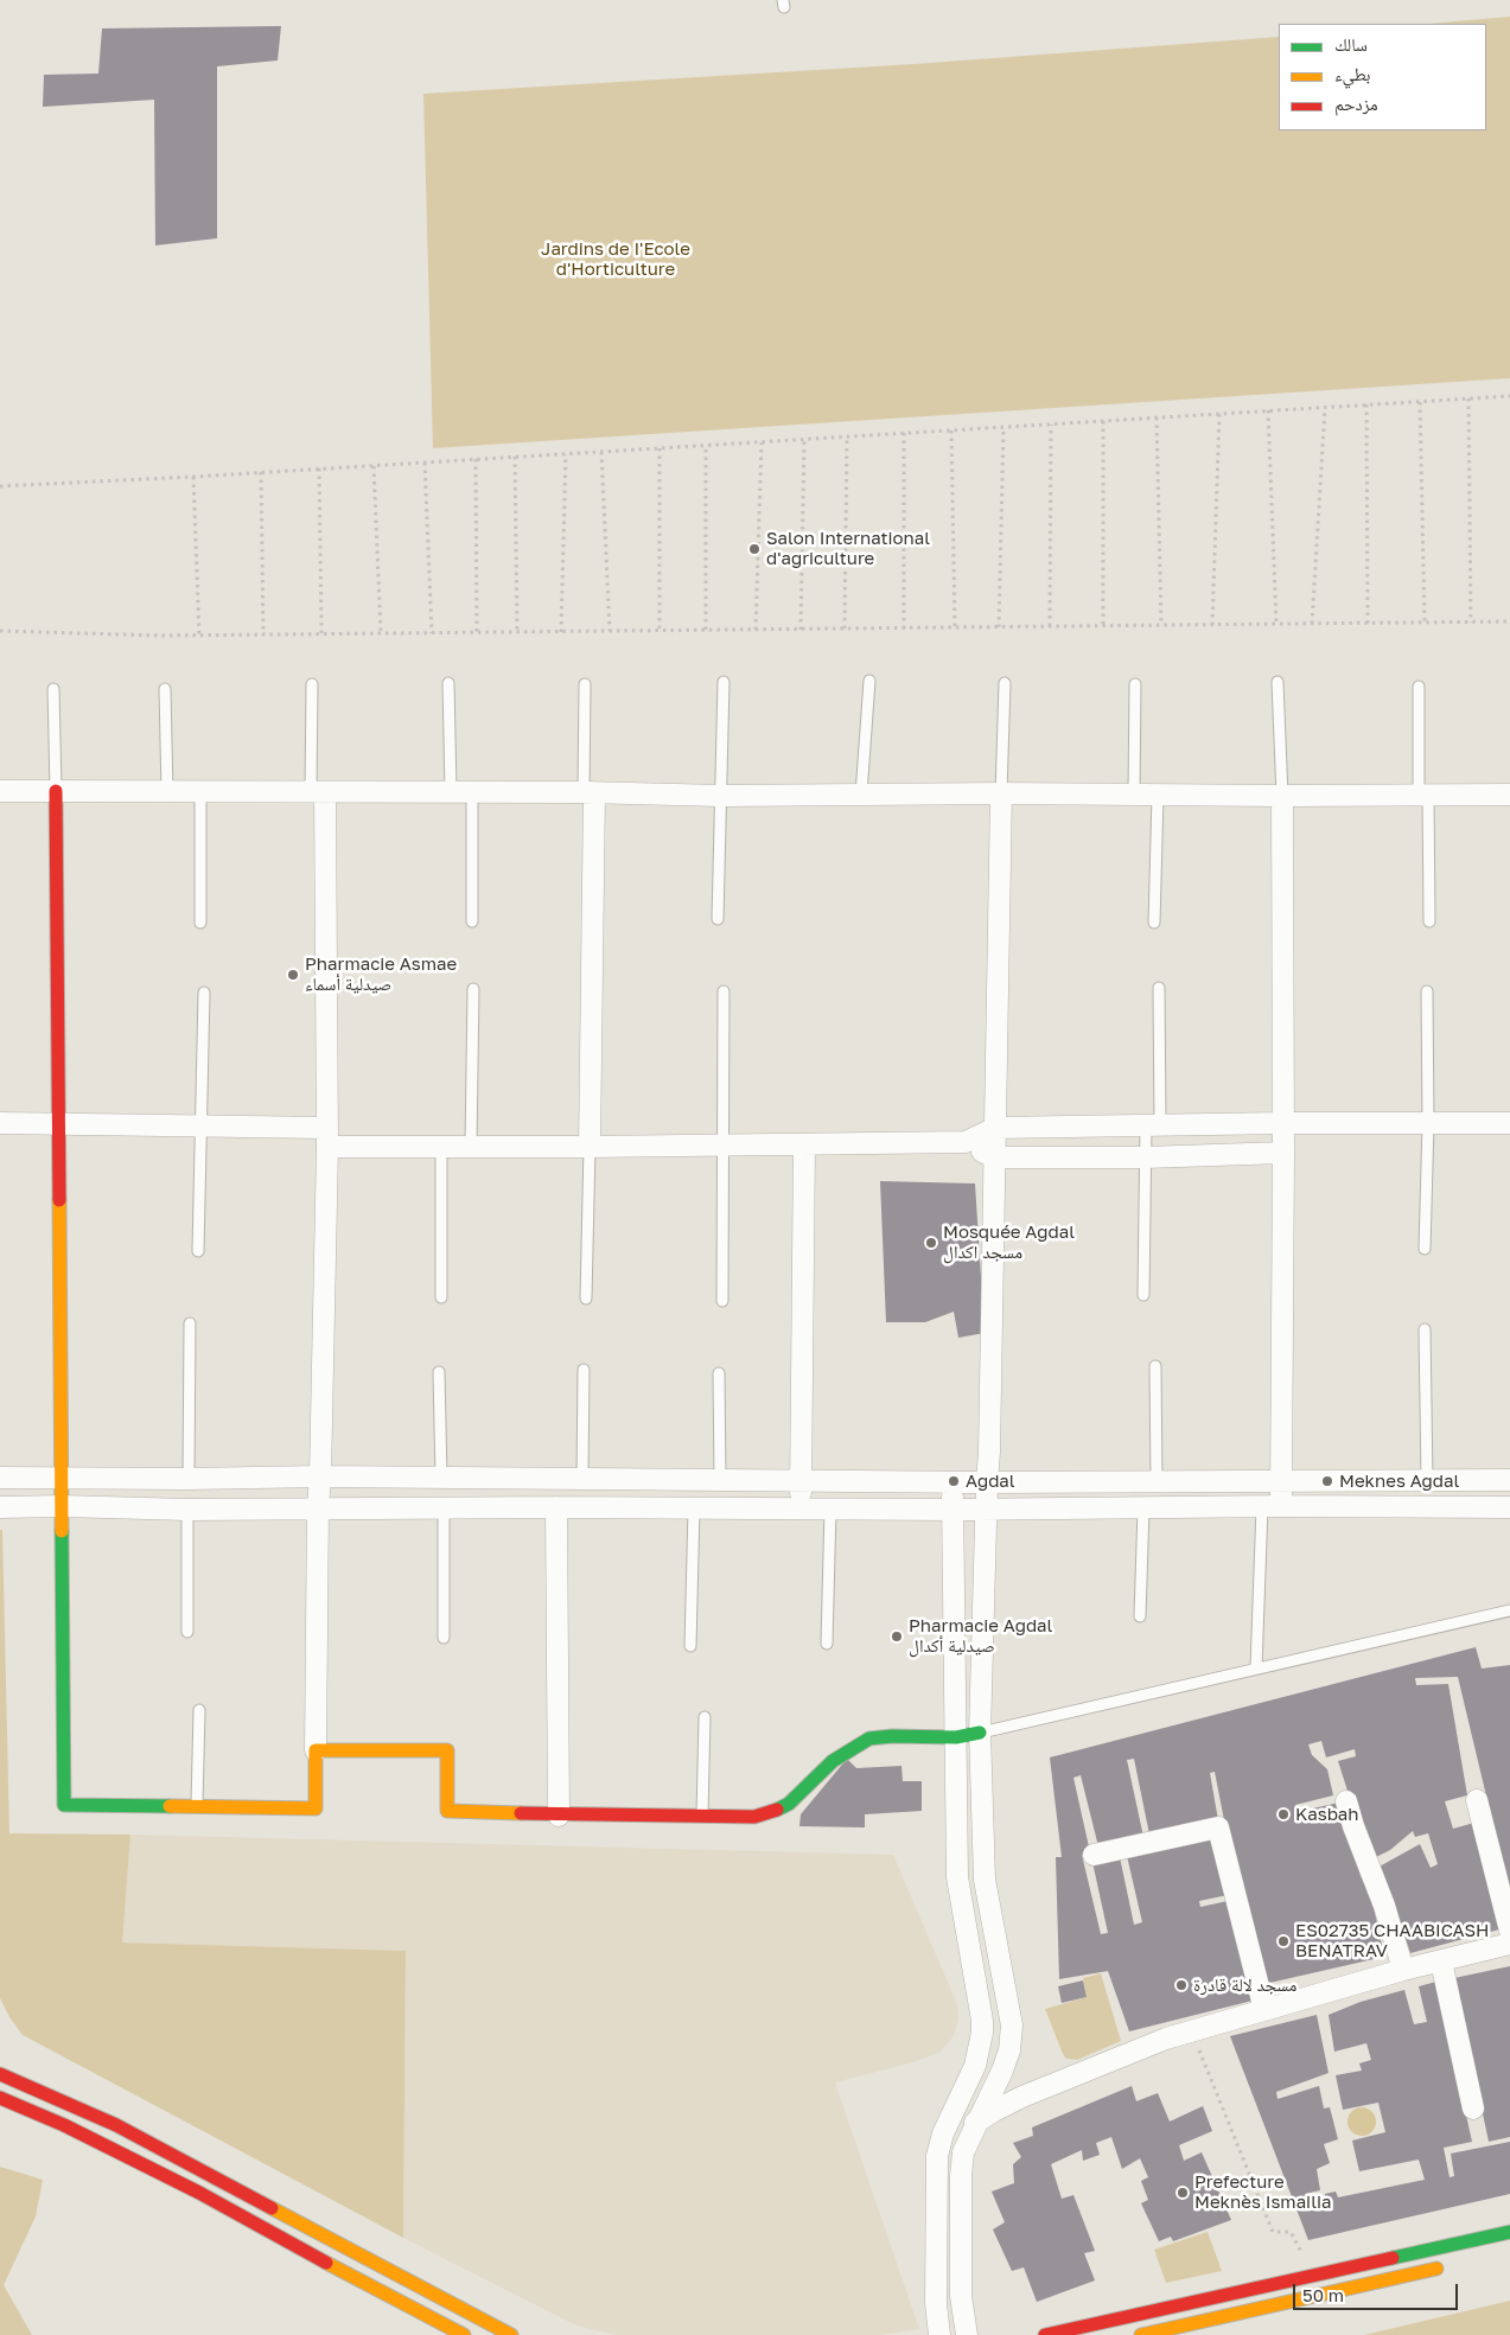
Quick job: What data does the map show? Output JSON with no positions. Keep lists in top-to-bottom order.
{
  "parks": ["Jardins de I'Ecole d'Horticulture"],
  "places": [
    "Salon International d'agriculture",
    "Pharmacie Asmae صيدلية أسماء",
    "Mosquée Agdal مسجد اكدال",
    "Agdal",
    "Meknes Agdal",
    "Pharmacie Agdal صيدلية أكدال",
    "Kasbah",
    "ES02735 CHAABICASH BENATRAV",
    "مسجد لالة قادرة",
    "Prefecture Meknès Ismailia"
  ],
  "legend": ["سالك", "بطيء", "مزدحم"],
  "scale_bar": "50 m"
}
